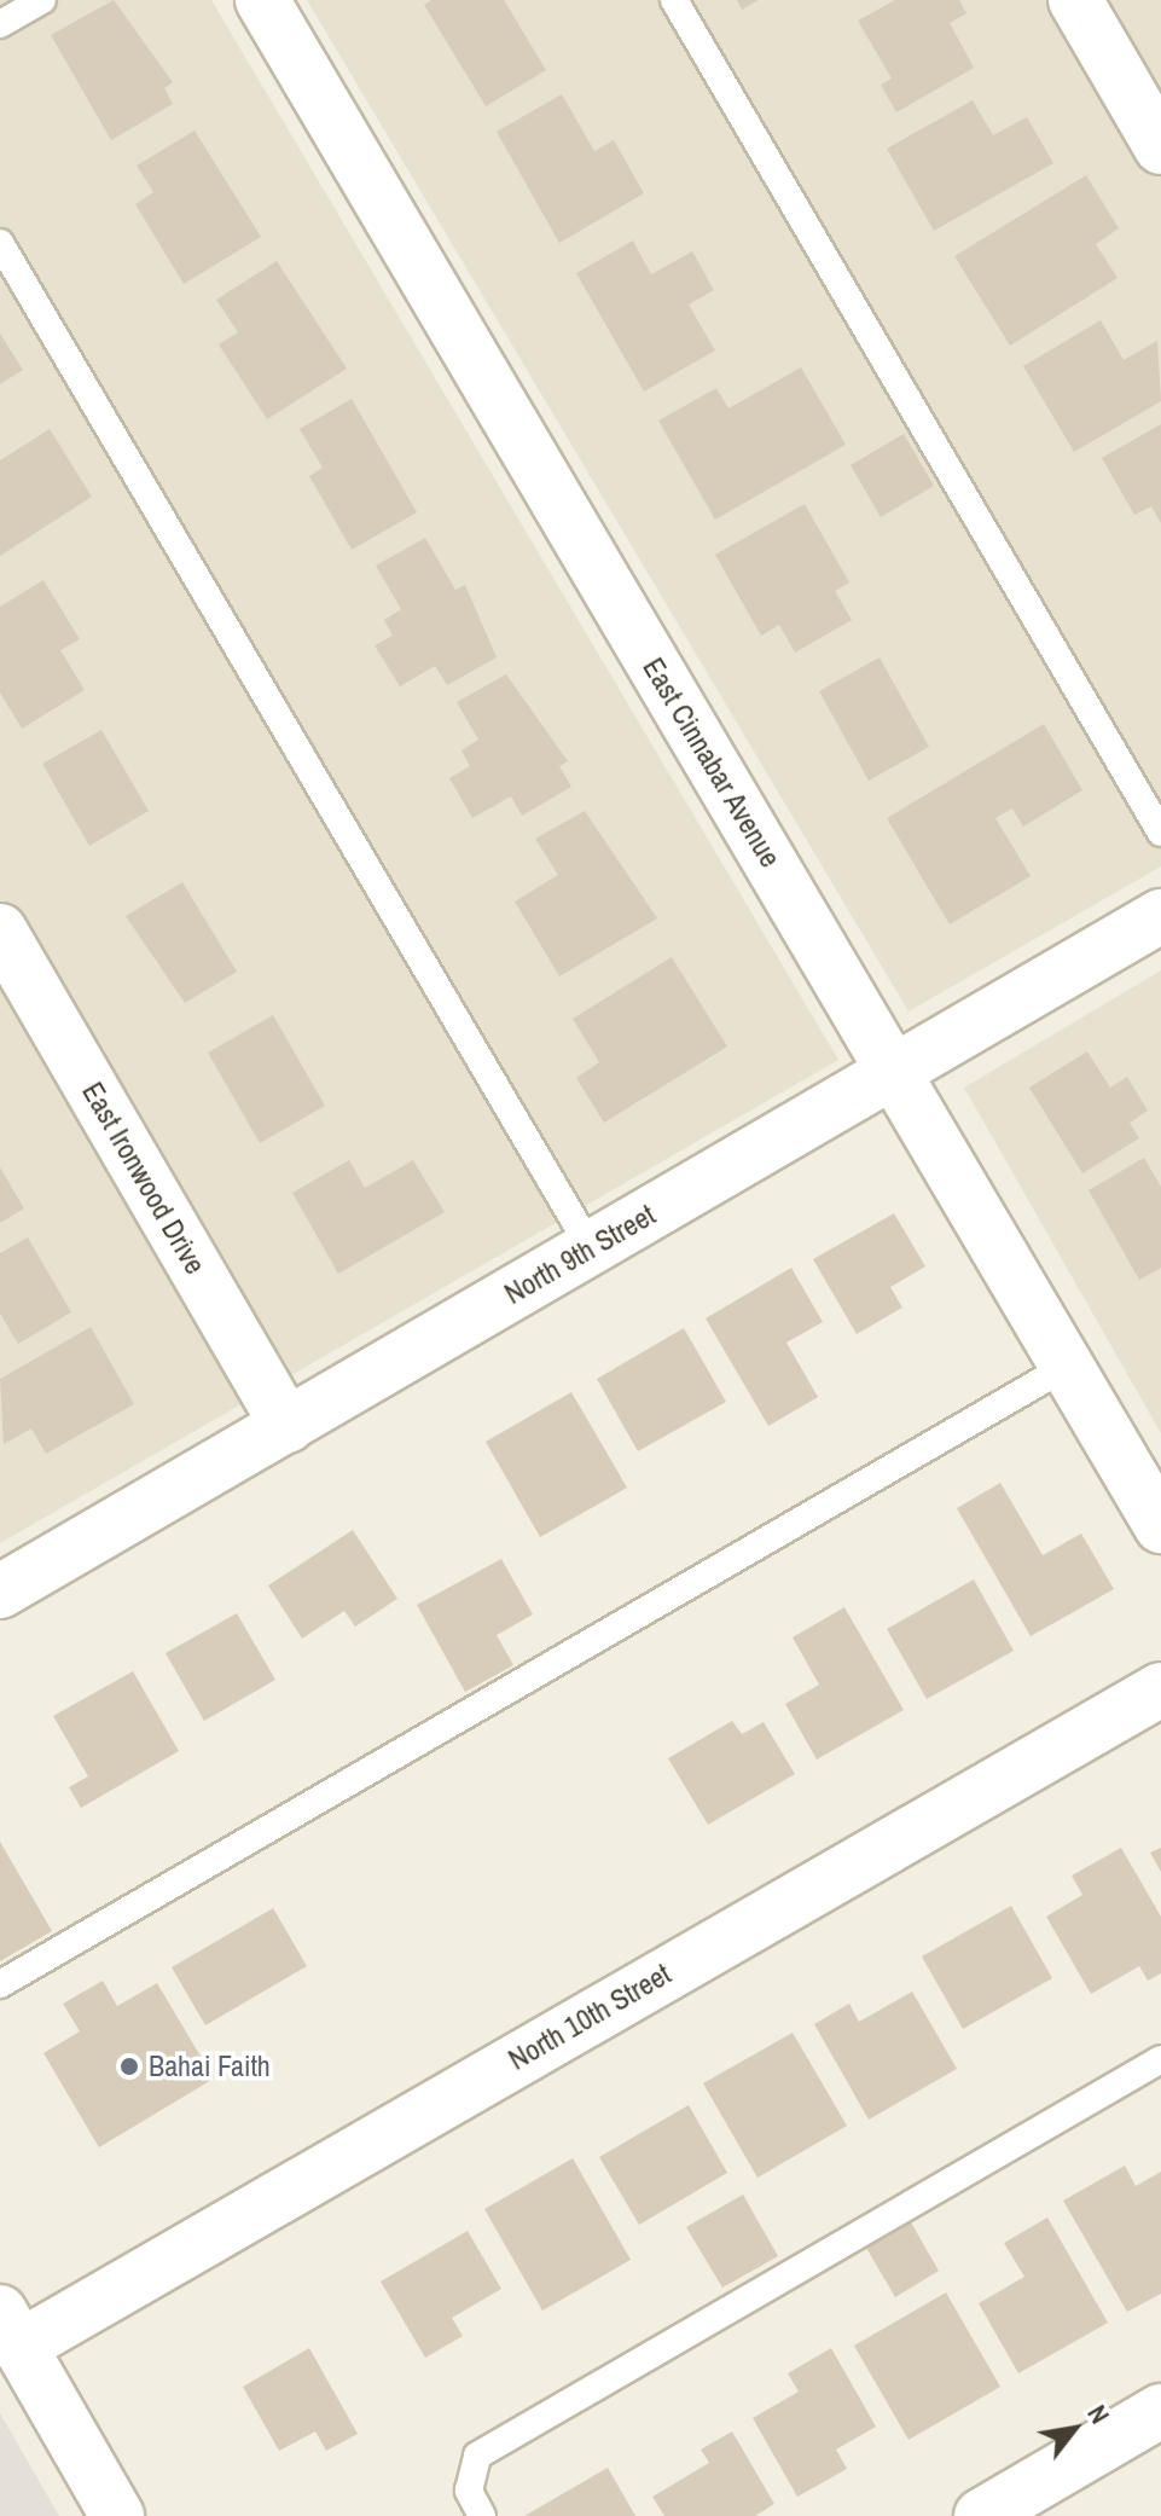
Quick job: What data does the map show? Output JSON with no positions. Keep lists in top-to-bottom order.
{
  "streets": {
    "street": [
      "East Cinnabar Avenue",
      "East Ironwood Drive",
      "North 9th Street",
      "North 10th Street"
    ]
  },
  "crossings": [
    ["East Cinnabar Avenue", "North 9th Street"],
    ["East Ironwood Drive", "North 9th Street"]
  ],
  "places": ["Bahai Faith"],
  "north": "top right"
}
